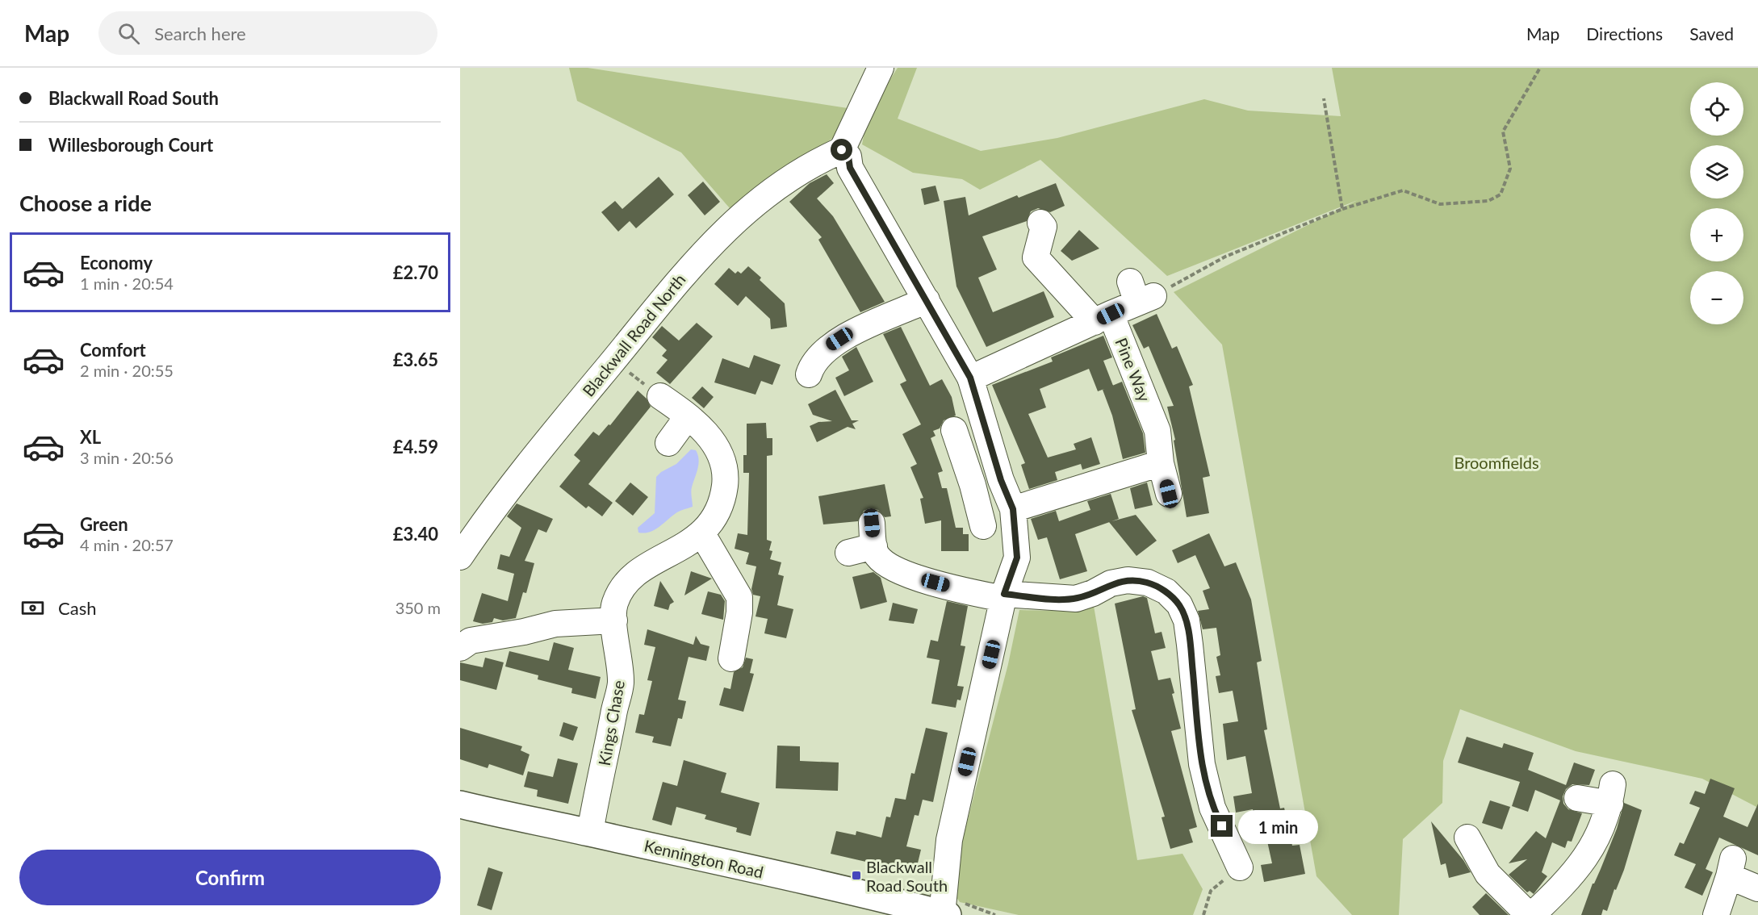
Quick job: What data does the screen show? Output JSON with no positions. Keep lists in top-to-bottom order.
{
  "streets": {
    "main road": ["Kennington Road"],
    "street": ["Blackwall Road North", "Pine Way", "Kings Chase"]
  },
  "crossings": [
    ["Kings Chase", "Kennington Road"]
  ],
  "parks": ["Broomfields"],
  "places": {
    "transit": ["Blackwall Road South"]
  },
  "page": {
    "header": "Map",
    "search": "Search here",
    "nav": ["Map", "Directions", "Saved"],
    "banner": ["Blackwall Road South", "Willesborough Court"],
    "map_buttons": ["+", "−"],
    "heading": "Choose a ride",
    "list": [
      {
        "name": "Economy",
        "note": "1 min · 20:54",
        "value": "£2.70"
      },
      {
        "name": "Comfort",
        "note": "2 min · 20:55",
        "value": "£3.65"
      },
      {
        "name": "XL",
        "note": "3 min · 20:56",
        "value": "£4.59"
      },
      {
        "name": "Green",
        "note": "4 min · 20:57",
        "value": "£3.40"
      }
    ],
    "pay": ["Cash", "350 m"],
    "bubble": "1 min",
    "buttons": "Confirm"
  }
}
